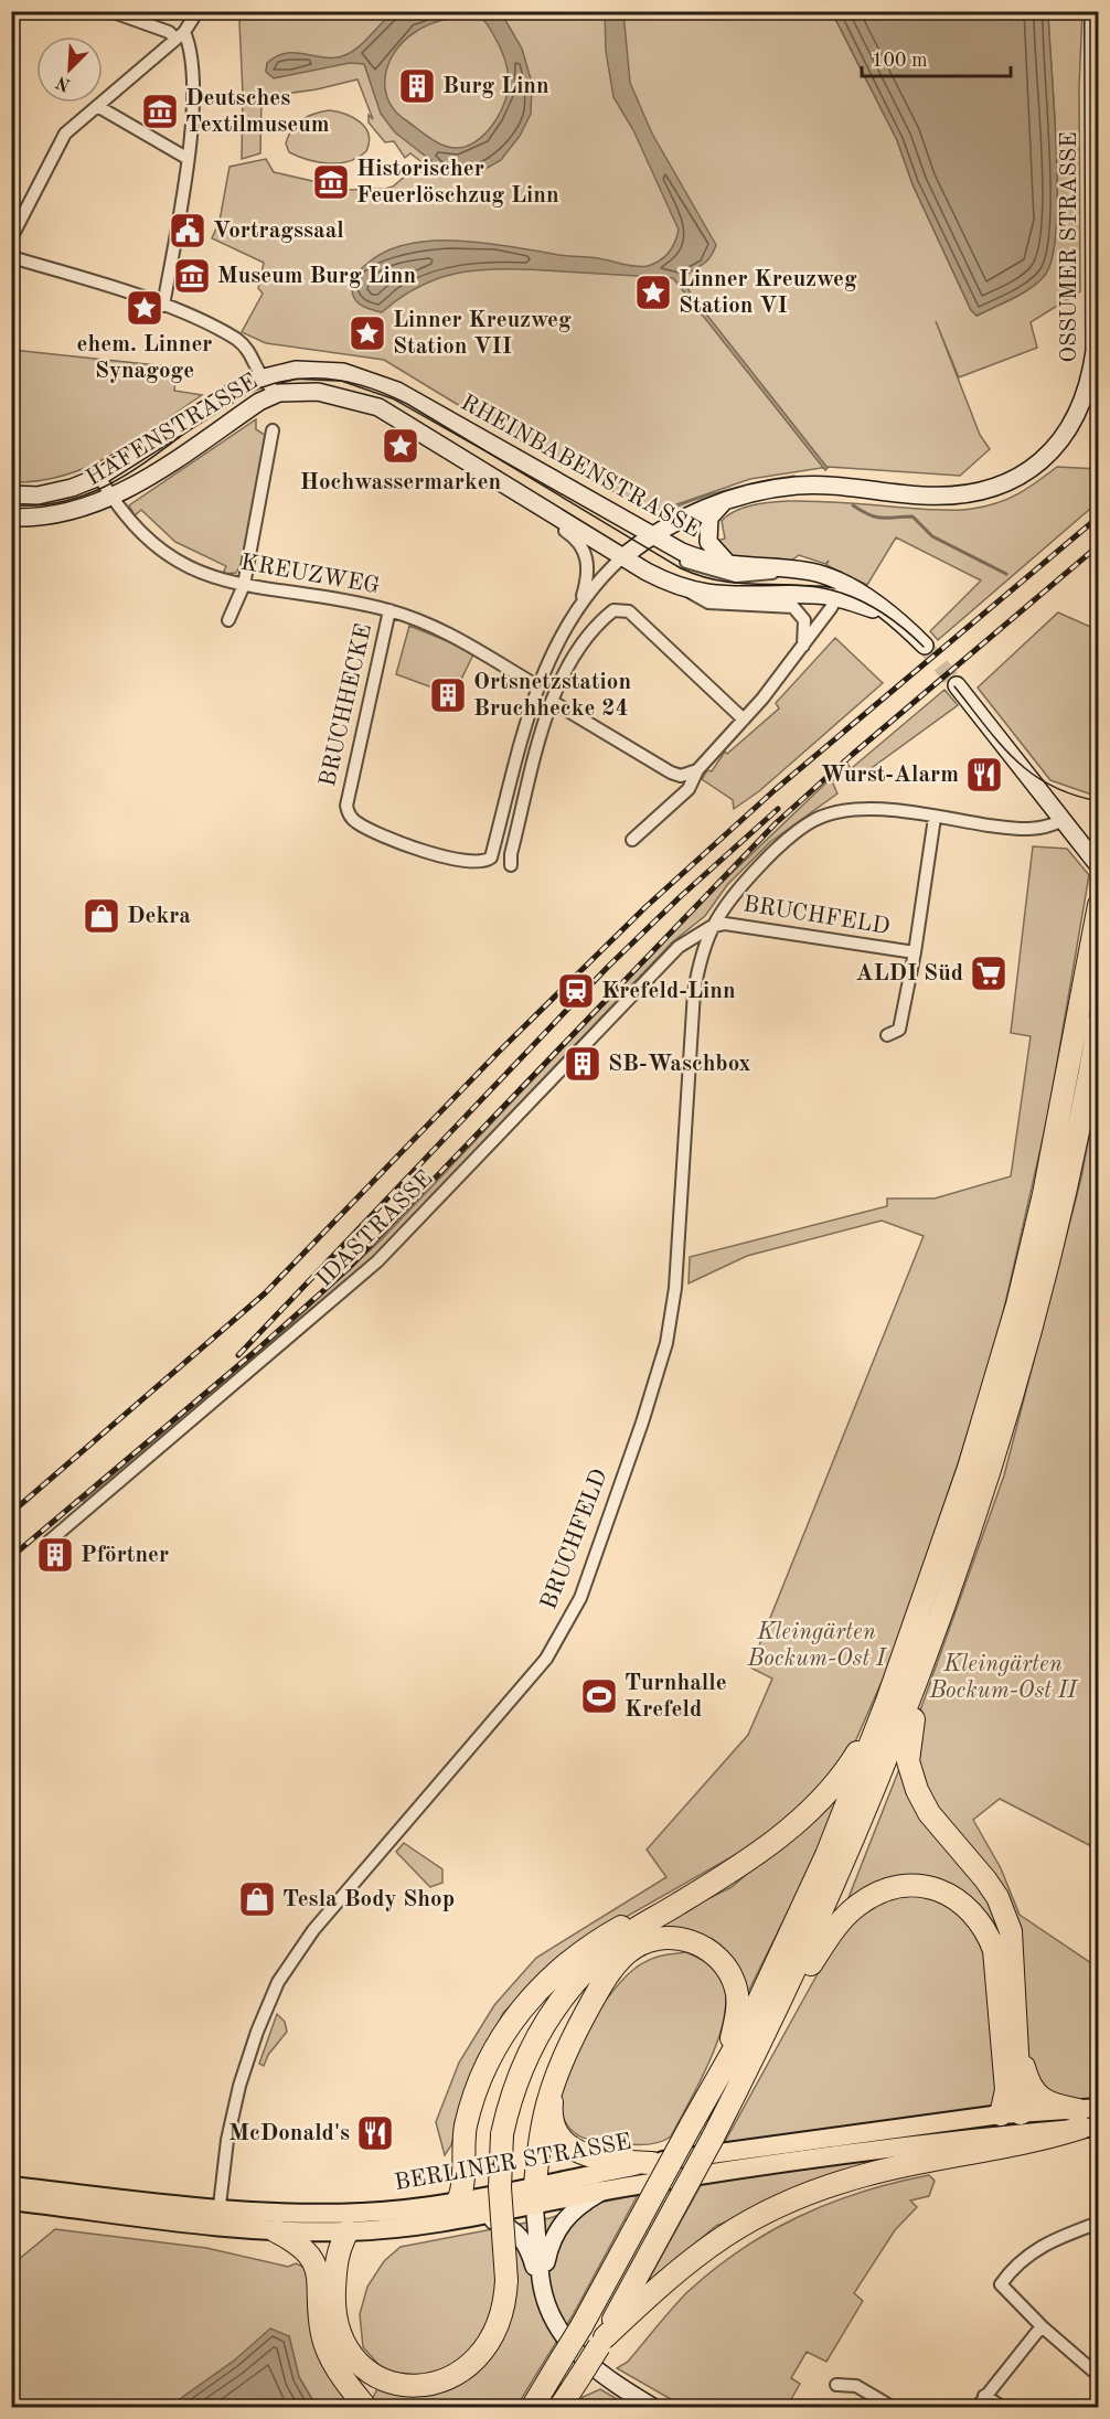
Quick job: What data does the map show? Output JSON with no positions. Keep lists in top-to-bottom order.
{
  "streets": {
    "main road": [
      "OSSUMER STRASSE",
      "HAFENSTRASSE",
      "RHEINBABENSTRASSE",
      "BERLINER STRASSE"
    ],
    "street": [
      "KREUZWEG",
      "BRUCHHECKE",
      "BRUCHFELD",
      "IDASTRASSE"
    ]
  },
  "crossings": [
    ["OSSUMER STRASSE", "RHEINBABENSTRASSE"],
    ["HAFENSTRASSE", "RHEINBABENSTRASSE"],
    ["HAFENSTRASSE", "KREUZWEG"],
    ["KREUZWEG", "BRUCHHECKE"],
    ["BRUCHFELD", "IDASTRASSE"],
    ["BRUCHFELD", "BERLINER STRASSE"]
  ],
  "parks": ["Kleingärten Bockum-Ost I", "Kleingärten Bockum-Ost II"],
  "places": {
    "building": [
      "Burg Linn",
      "Ortsnetzstation Bruchhecke 24",
      "SB-Waschbox",
      "Pförtner"
    ],
    "museum": ["Deutsches Textilmuseum", "Historischer Feuerlöschzug Linn", "Museum Burg Linn"],
    "public building": ["Vortragssaal"],
    "place": [
      "Linner Kreuzweg Station VI",
      "ehem. Linner Synagoge",
      "Linner Kreuzweg Station VII",
      "Hochwassermarken"
    ],
    "restaurant": ["Wurst-Alarm", "McDonald's"],
    "shop": ["Dekra", "Tesla Body Shop"],
    "supermarket": ["ALDI Süd"],
    "station": ["Krefeld-Linn"],
    "sports": ["Turnhalle Krefeld"]
  },
  "scale_bar": "100 m",
  "north": "bottom left"
}
